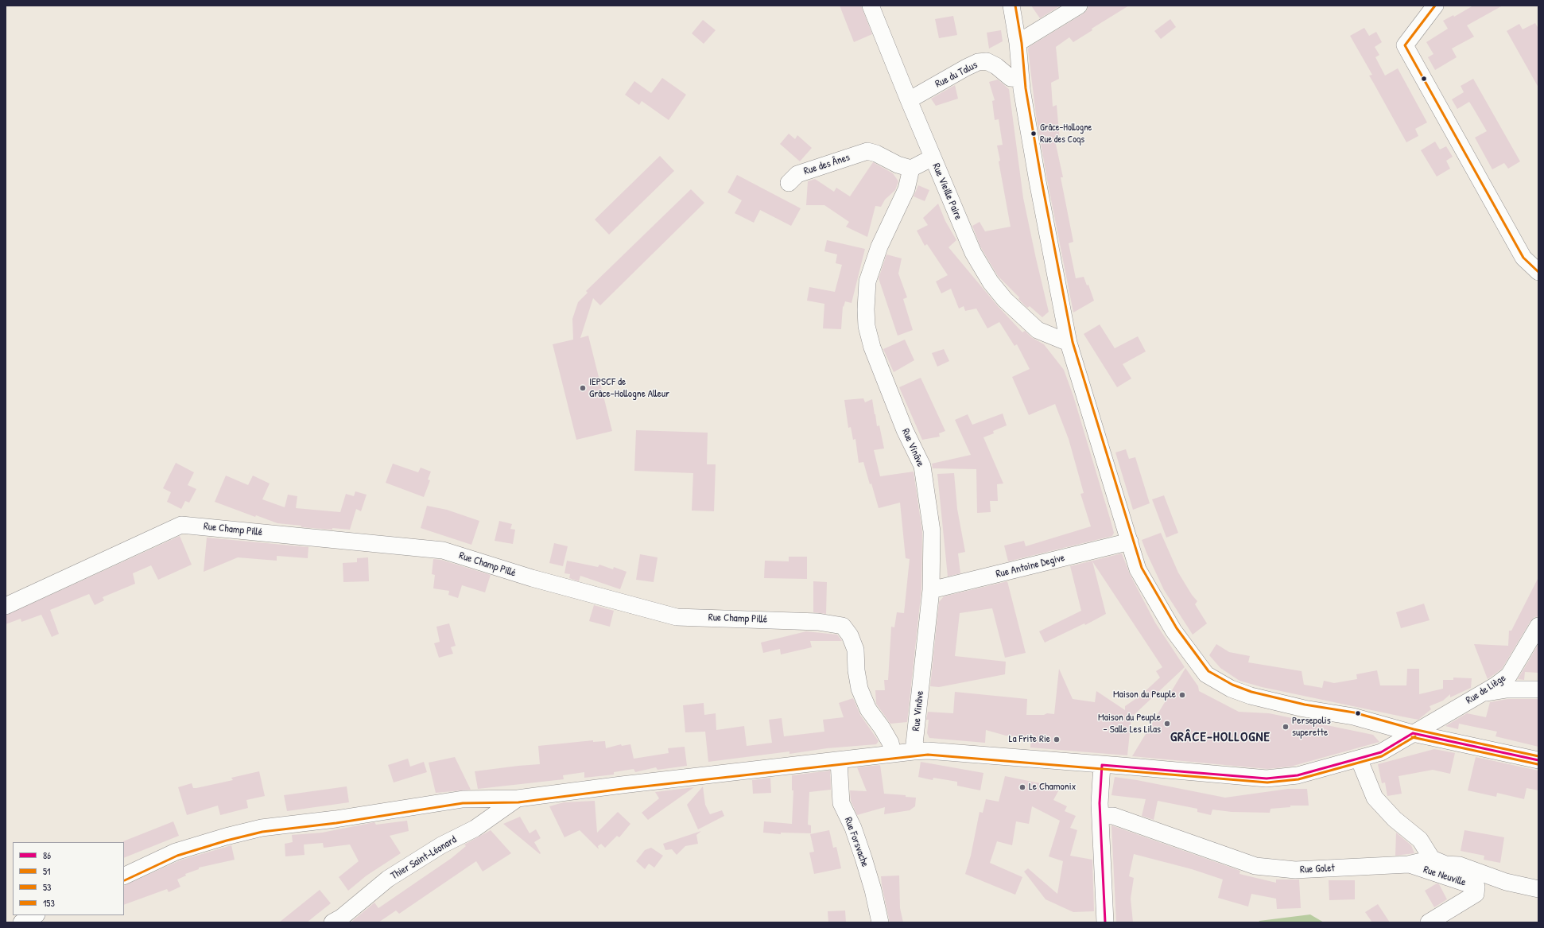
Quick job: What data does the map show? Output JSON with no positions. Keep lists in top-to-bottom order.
{
  "streets": {
    "street": [
      "Rue du Talus",
      "Rue des Ânes",
      "Rue Vieille Paire",
      "Rue Vinâve",
      "Rue Champ Pillé",
      "Rue Antoine Degive",
      "Rue de Liège",
      "Rue Forsvache",
      "Thier Saint-Léonard",
      "Rue Golet",
      "Rue Neuville"
    ]
  },
  "crossings": [
    ["Rue du Talus", "Rue Vieille Paire"],
    ["Rue des Ânes", "Rue Vieille Paire"],
    ["Rue des Ânes", "Rue Vinâve"],
    ["Rue Vieille Paire", "Rue Vinâve"],
    ["Rue Vinâve", "Rue Antoine Degive"],
    ["Rue Vinâve", "Rue de Liège"],
    ["Rue Champ Pillé", "Rue de Liège"],
    ["Rue de Liège", "Rue Forsvache"],
    ["Rue de Liège", "Thier Saint-Léonard"],
    ["Rue Golet", "Rue Neuville"]
  ],
  "districts": ["GRÂCE-HOLLOGNE"],
  "places": [
    "Grâce-Hollogne Rue des Coqs",
    "IEPSCF de Grâce-Hollogne Alleur",
    "Maison du Peuple",
    "Maison du Peuple - Salle Les Lilas",
    "Persepolis superette",
    "La Frite Rie",
    "Le Chamonix"
  ],
  "lines": [
    "transit line 53",
    "transit line 153",
    "transit line 86",
    "transit line 51"
  ],
  "legend": [
    "86",
    "51",
    "53",
    "153"
  ]
}
